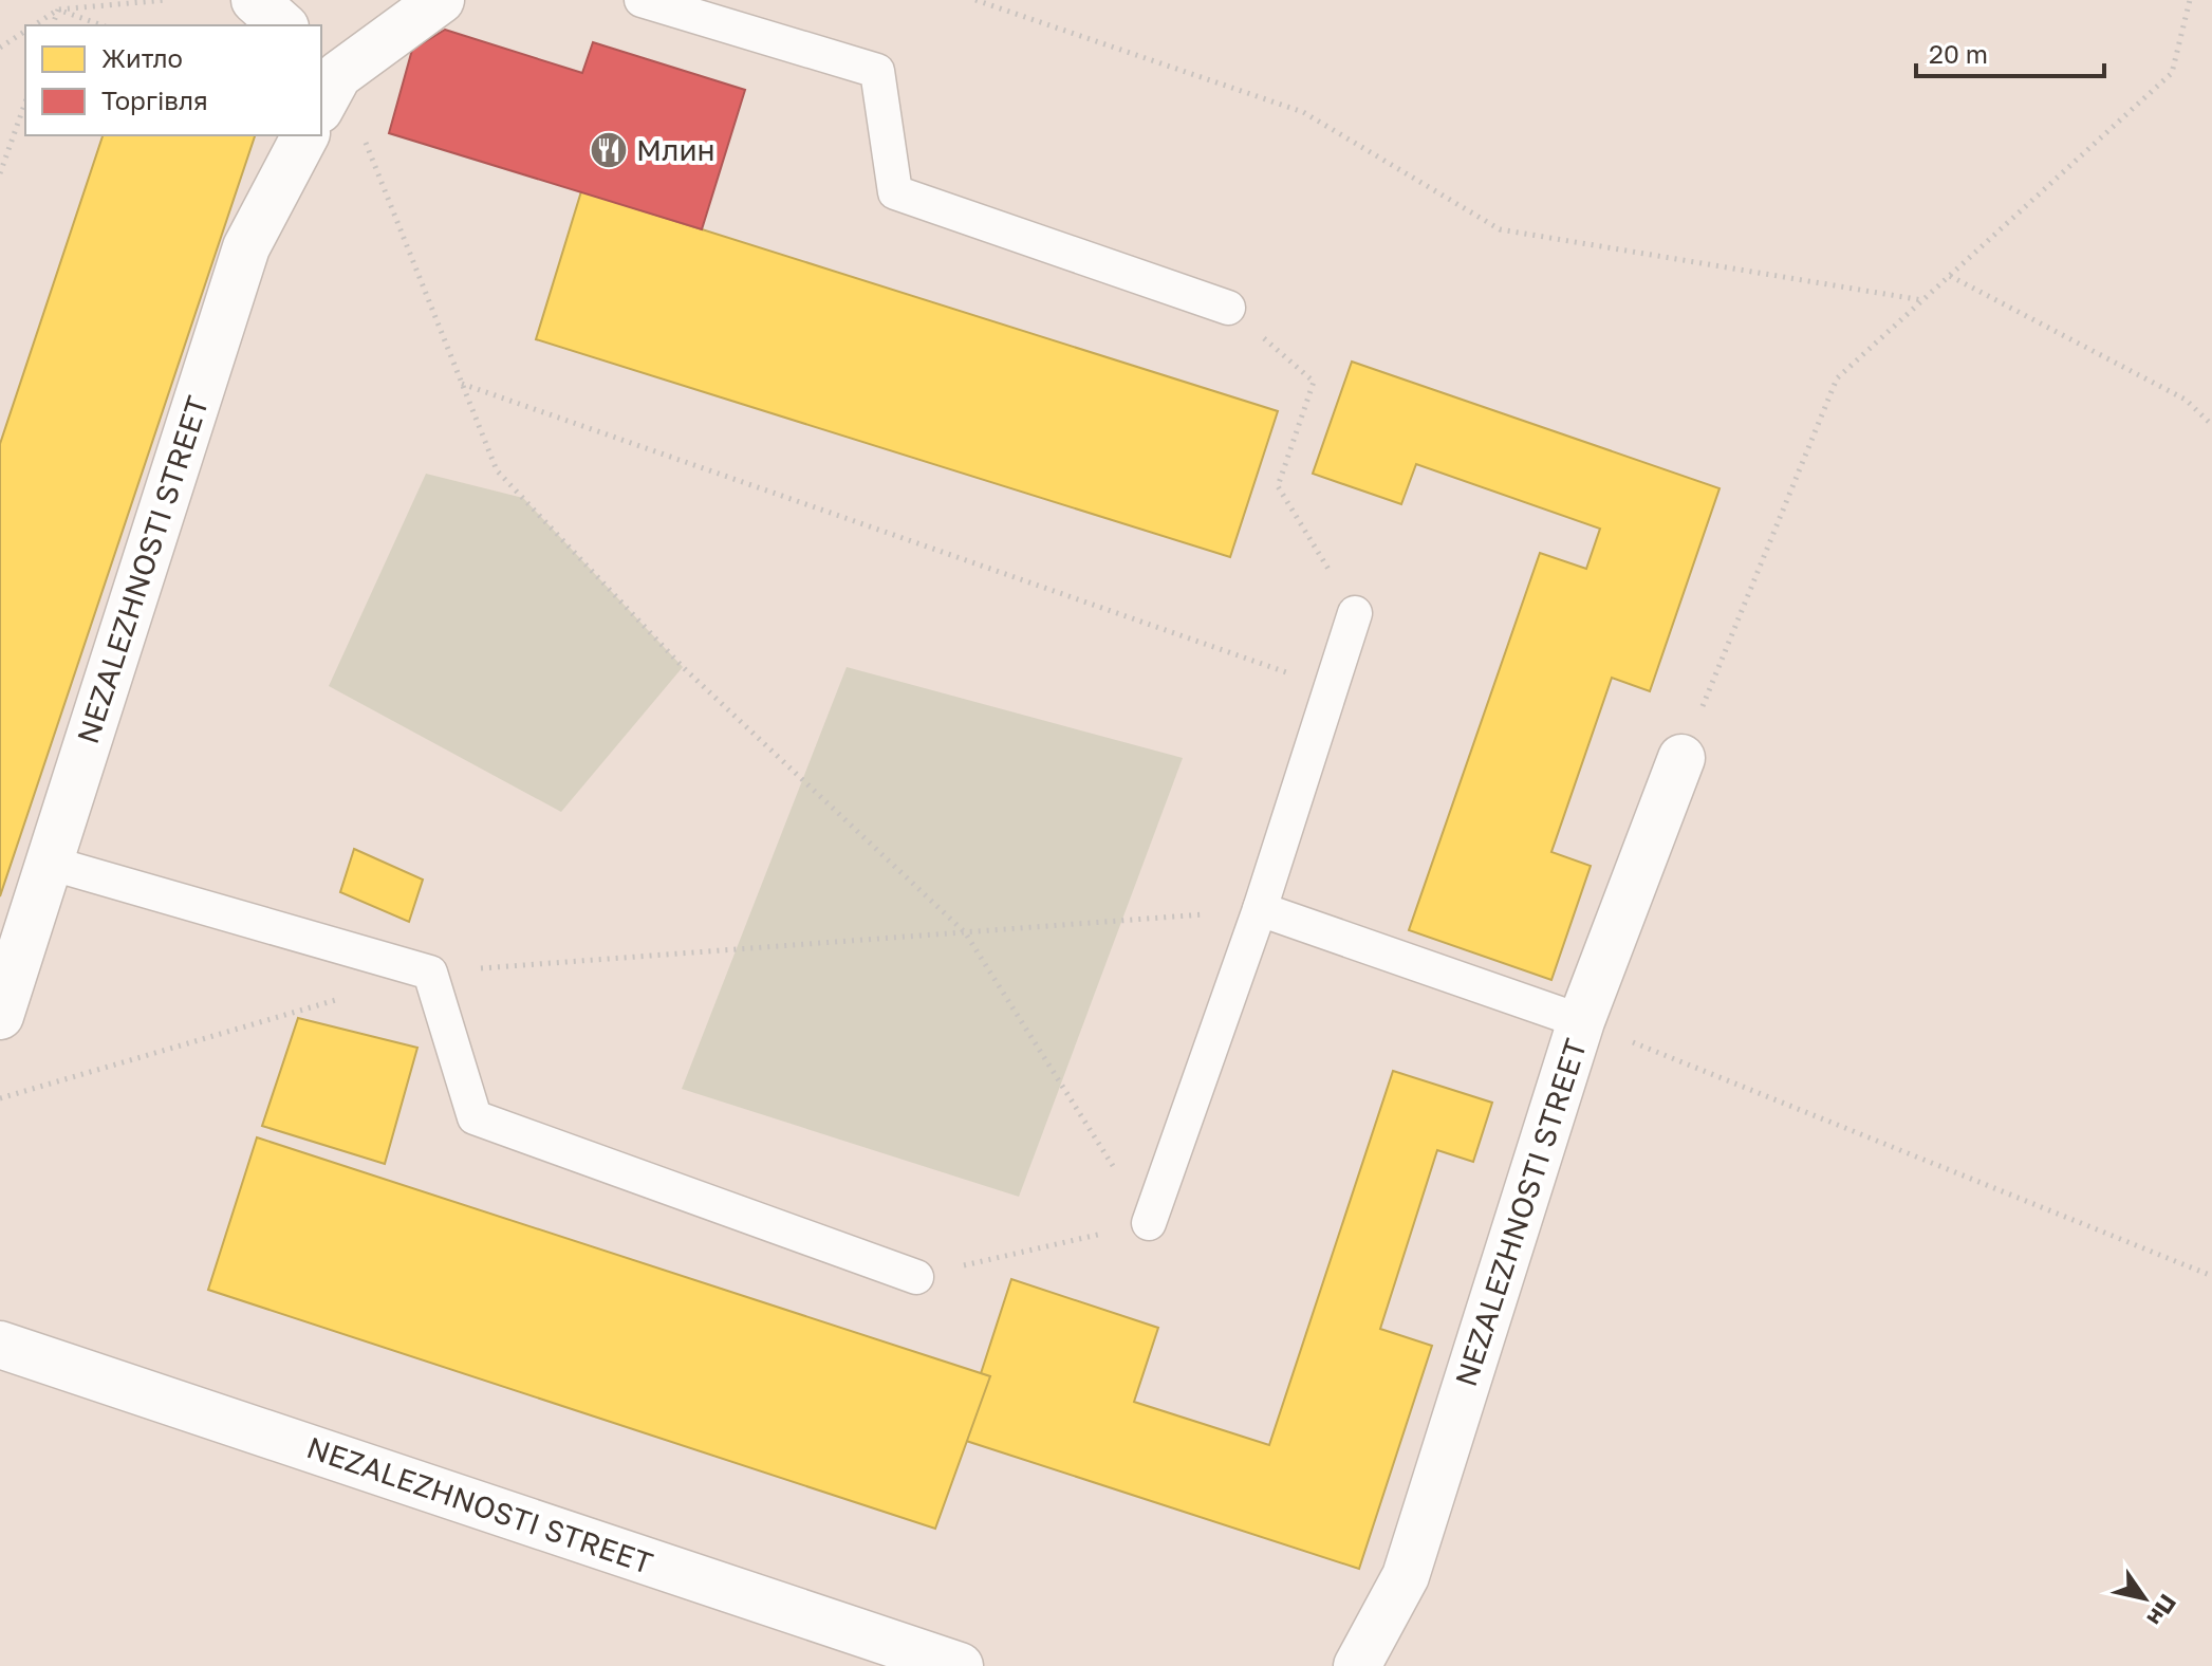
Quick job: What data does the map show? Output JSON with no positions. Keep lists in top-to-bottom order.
{
  "streets": {
    "street": ["NEZALEZHNOSTI STREET"]
  },
  "places": {
    "restaurant": ["Млин"]
  },
  "legend": ["Житло", "Торгівля"],
  "scale_bar": "20 m",
  "north": "bottom right"
}
